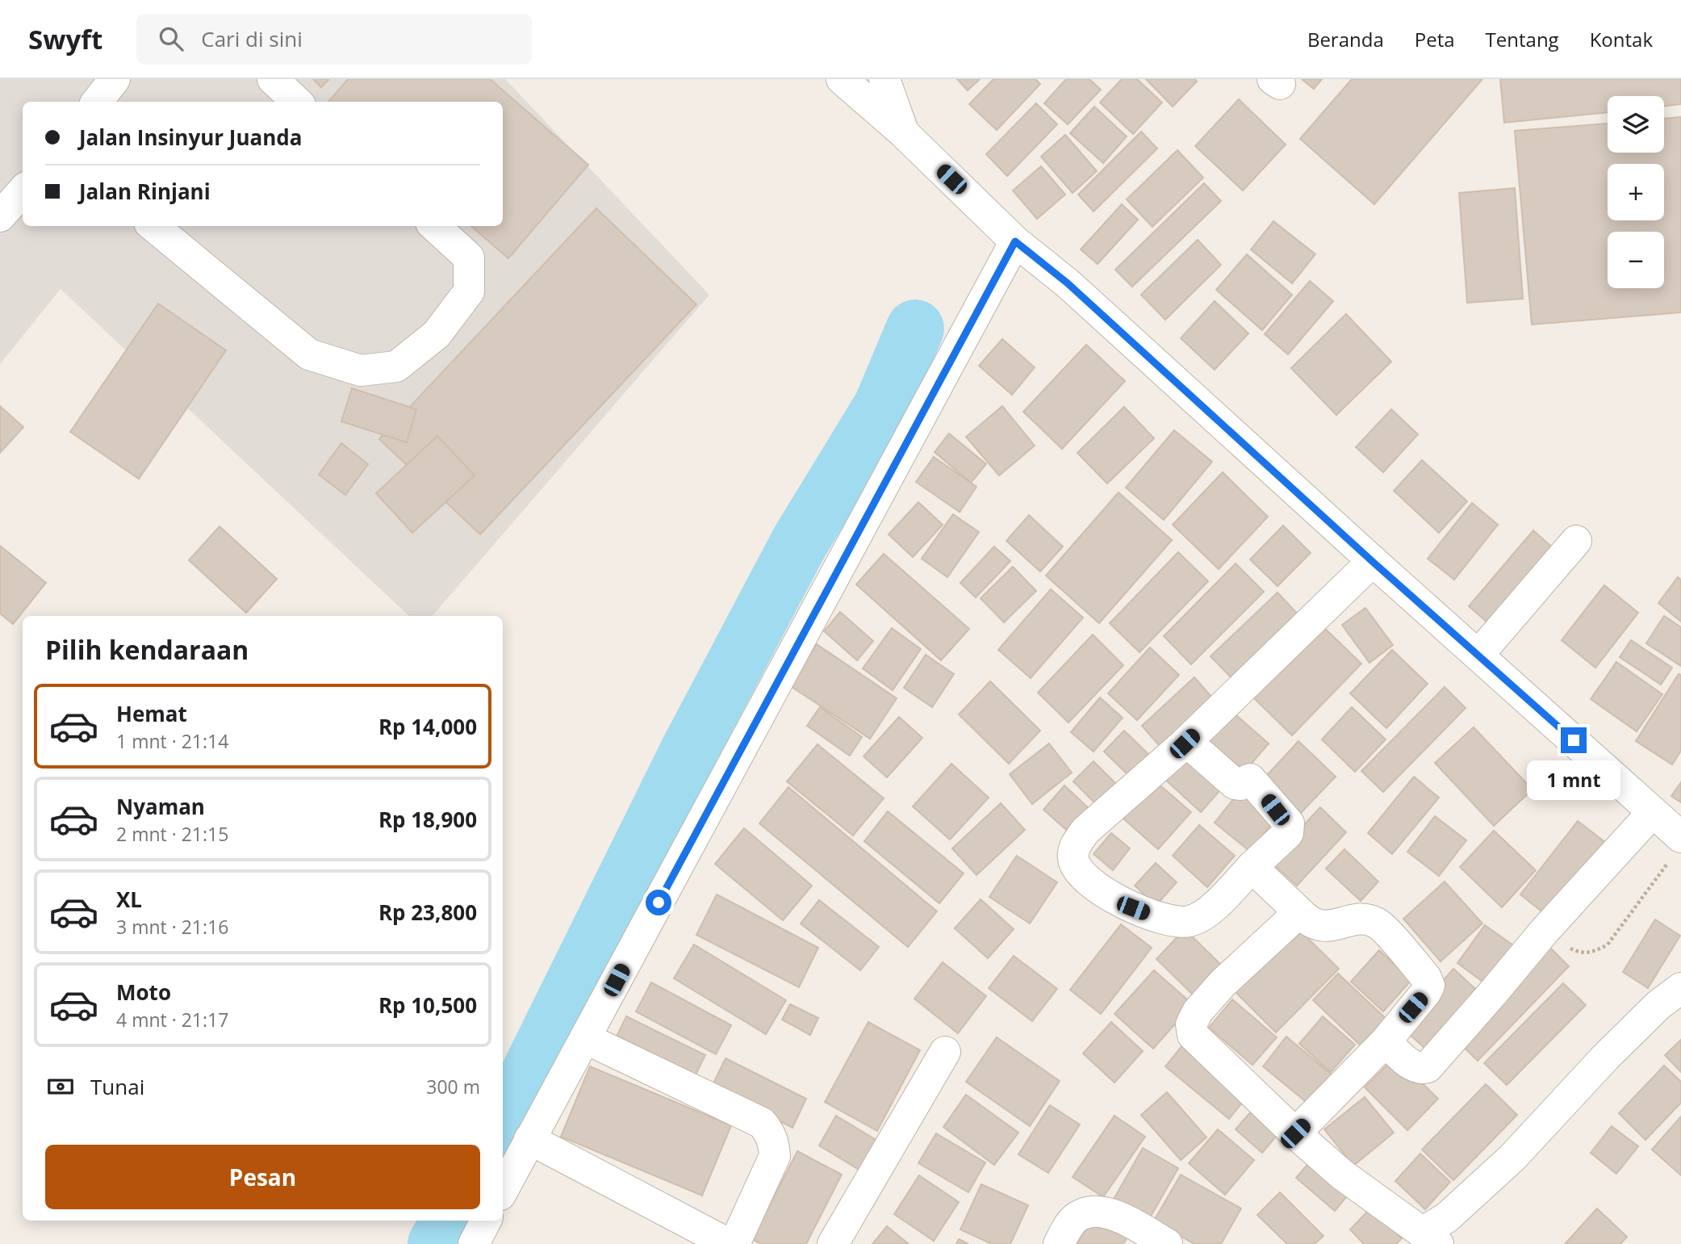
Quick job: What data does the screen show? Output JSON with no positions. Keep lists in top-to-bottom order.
{
  "page": {
    "header": "Swyft",
    "search": "Cari di sini",
    "nav": [
      "Beranda",
      "Peta",
      "Tentang",
      "Kontak"
    ],
    "map_buttons": ["+", "−"],
    "banner": ["Jalan Insinyur Juanda", "Jalan Rinjani"],
    "heading": "Pilih kendaraan",
    "list": [
      {
        "name": "Hemat",
        "note": "1 mnt · 21:14",
        "value": "Rp 14,000"
      },
      {
        "name": "Nyaman",
        "note": "2 mnt · 21:15",
        "value": "Rp 18,900"
      },
      {
        "name": "XL",
        "note": "3 mnt · 21:16",
        "value": "Rp 23,800"
      },
      {
        "name": "Moto",
        "note": "4 mnt · 21:17",
        "value": "Rp 10,500"
      }
    ],
    "bubble": "1 mnt",
    "pay": ["Tunai", "300 m"],
    "buttons": "Pesan"
  }
}
